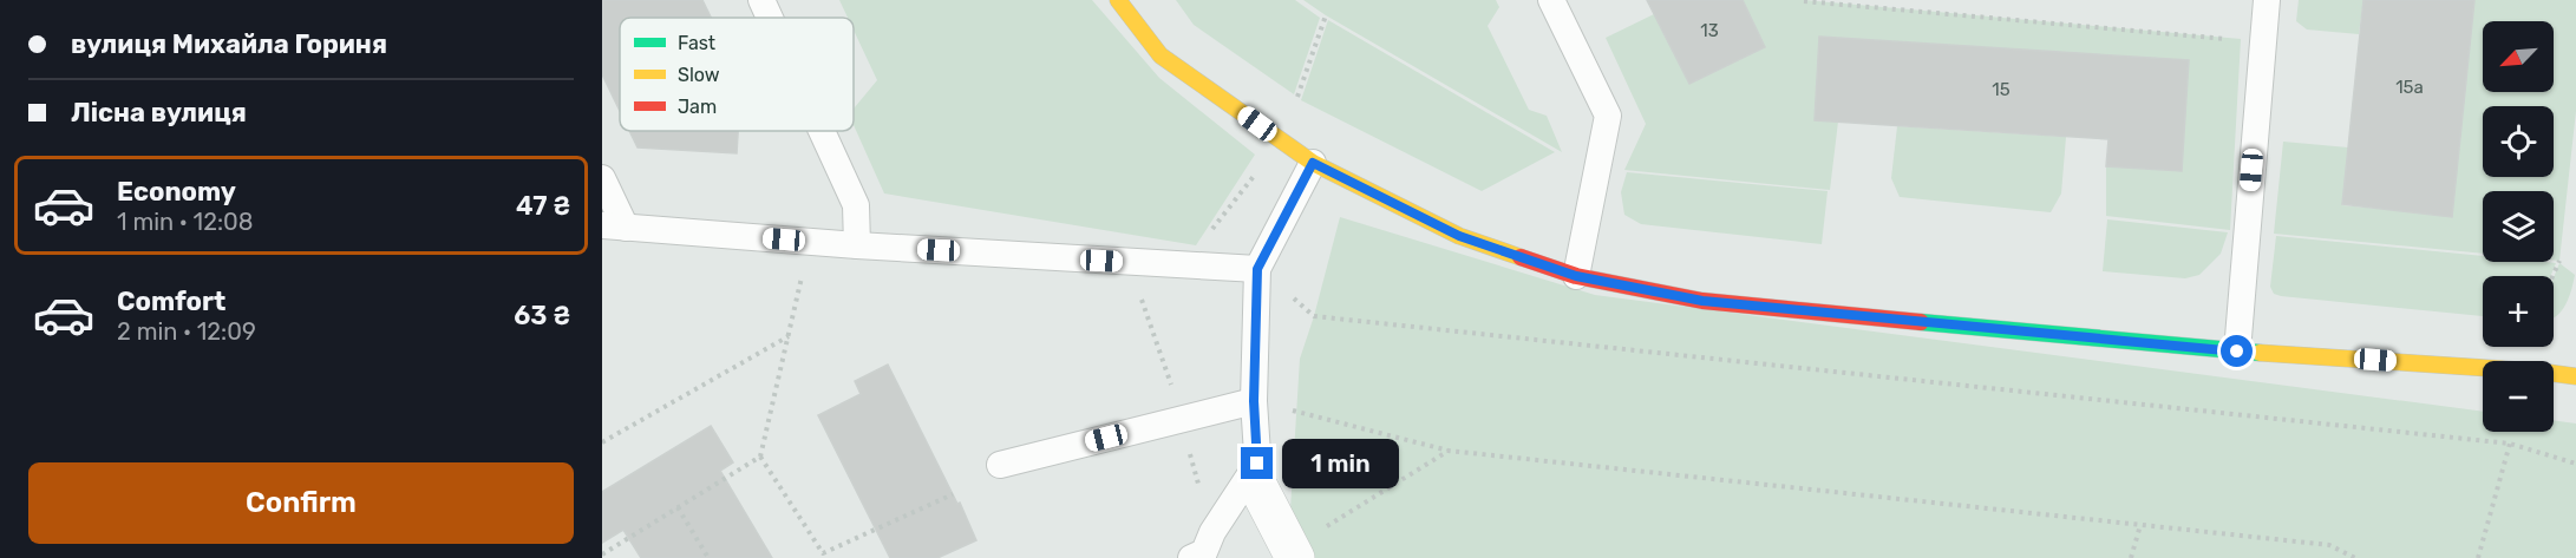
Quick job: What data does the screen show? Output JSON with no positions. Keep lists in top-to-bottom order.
{
  "house_numbers": ["13", "15а", "15"],
  "legend": ["Fast", "Slow", "Jam"],
  "north": "bottom left",
  "page": {
    "banner": ["вулиця Михайла Гориня", "Лісна вулиця"],
    "map_buttons": ["+", "−"],
    "list": [
      {
        "name": "Economy",
        "note": "1 min · 12:08",
        "value": "47 ₴"
      },
      {
        "name": "Comfort",
        "note": "2 min · 12:09",
        "value": "63 ₴"
      }
    ],
    "bubble": "1 min",
    "buttons": "Confirm"
  }
}
